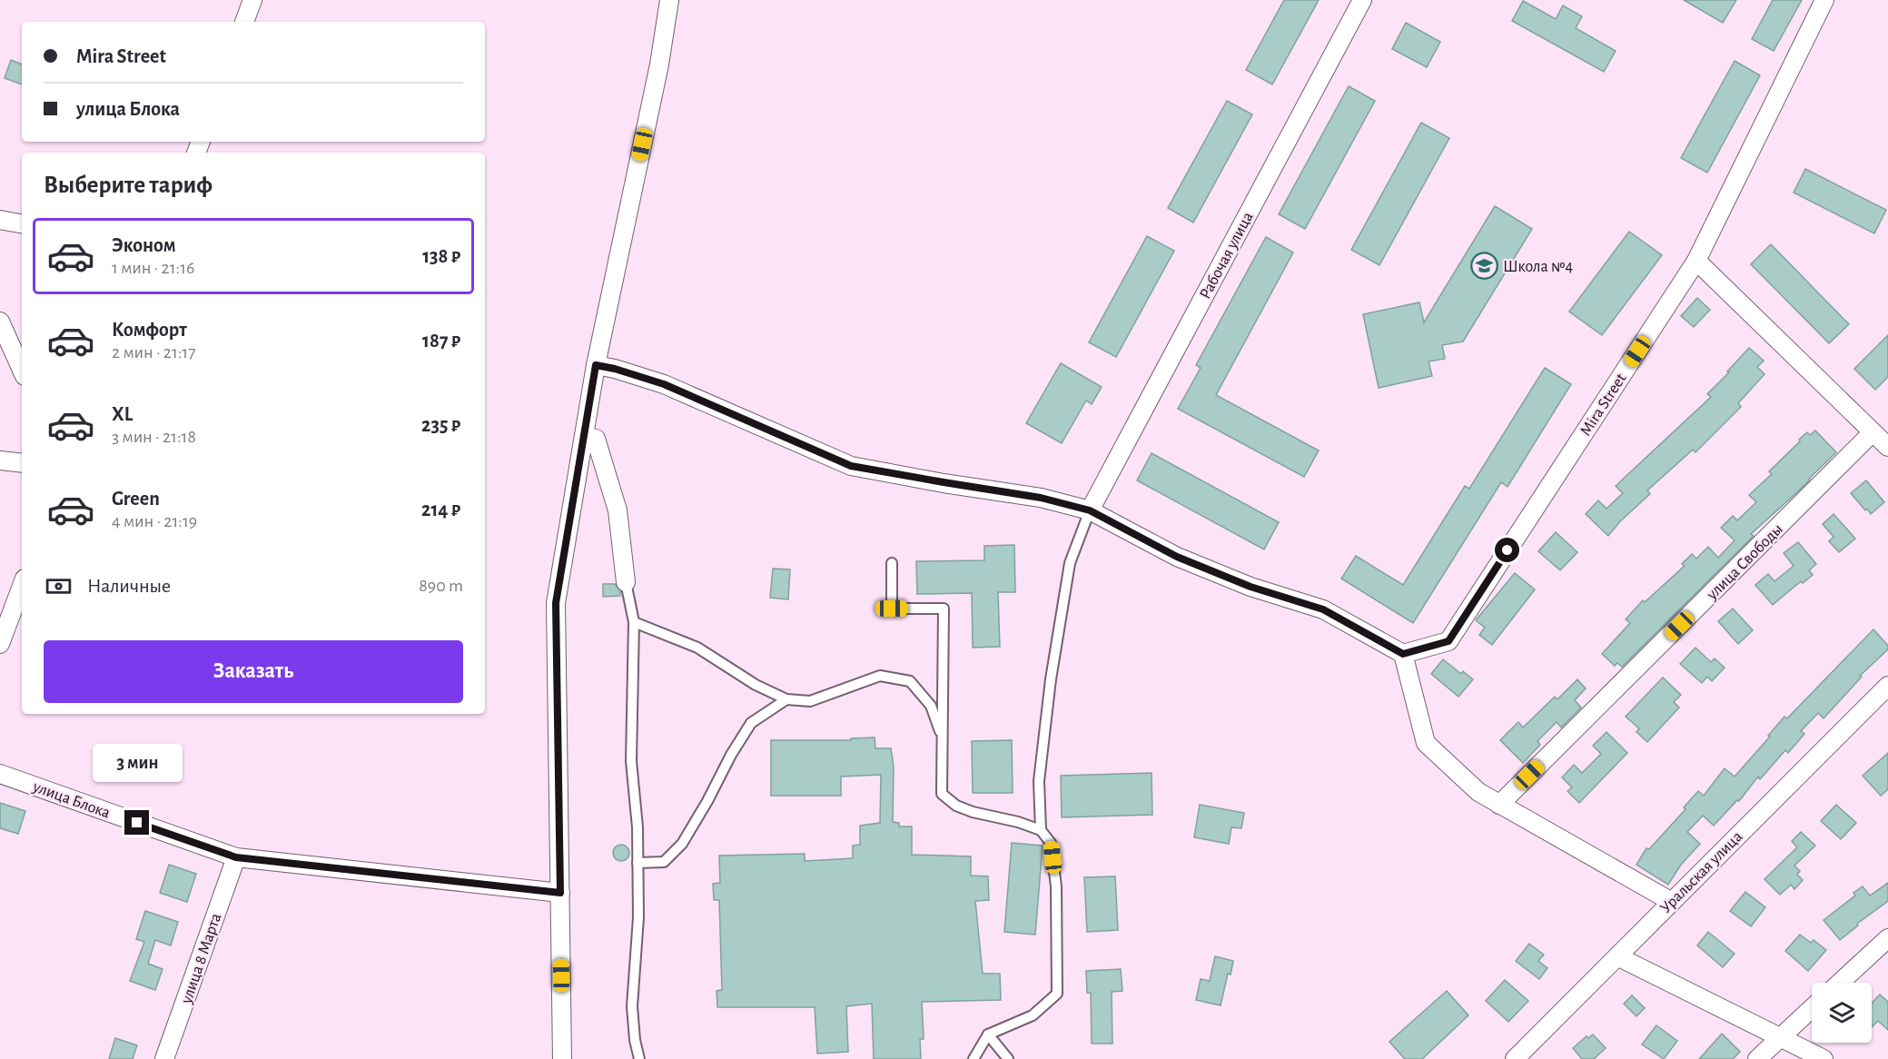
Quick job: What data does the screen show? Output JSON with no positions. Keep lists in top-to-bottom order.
{
  "streets": {
    "street": [
      "Рабочая улица",
      "Mira Street",
      "улица Свободы",
      "улица Блока",
      "Уральская улица",
      "улица 8 Марта"
    ]
  },
  "crossings": [
    ["улица Блока", "улица 8 Марта"]
  ],
  "places": {
    "school or university": ["Школа №4"]
  },
  "page": {
    "banner": ["Mira Street", "улица Блока"],
    "heading": "Выберите тариф",
    "list": [
      {
        "name": "Эконом",
        "note": "1 мин · 21:16",
        "value": "138 ₽"
      },
      {
        "name": "Комфорт",
        "note": "2 мин · 21:17",
        "value": "187 ₽"
      },
      {
        "name": "XL",
        "note": "3 мин · 21:18",
        "value": "235 ₽"
      },
      {
        "name": "Green",
        "note": "4 мин · 21:19",
        "value": "214 ₽"
      }
    ],
    "pay": ["Наличные", "890 m"],
    "buttons": "Заказать",
    "bubble": "3 мин"
  }
}
